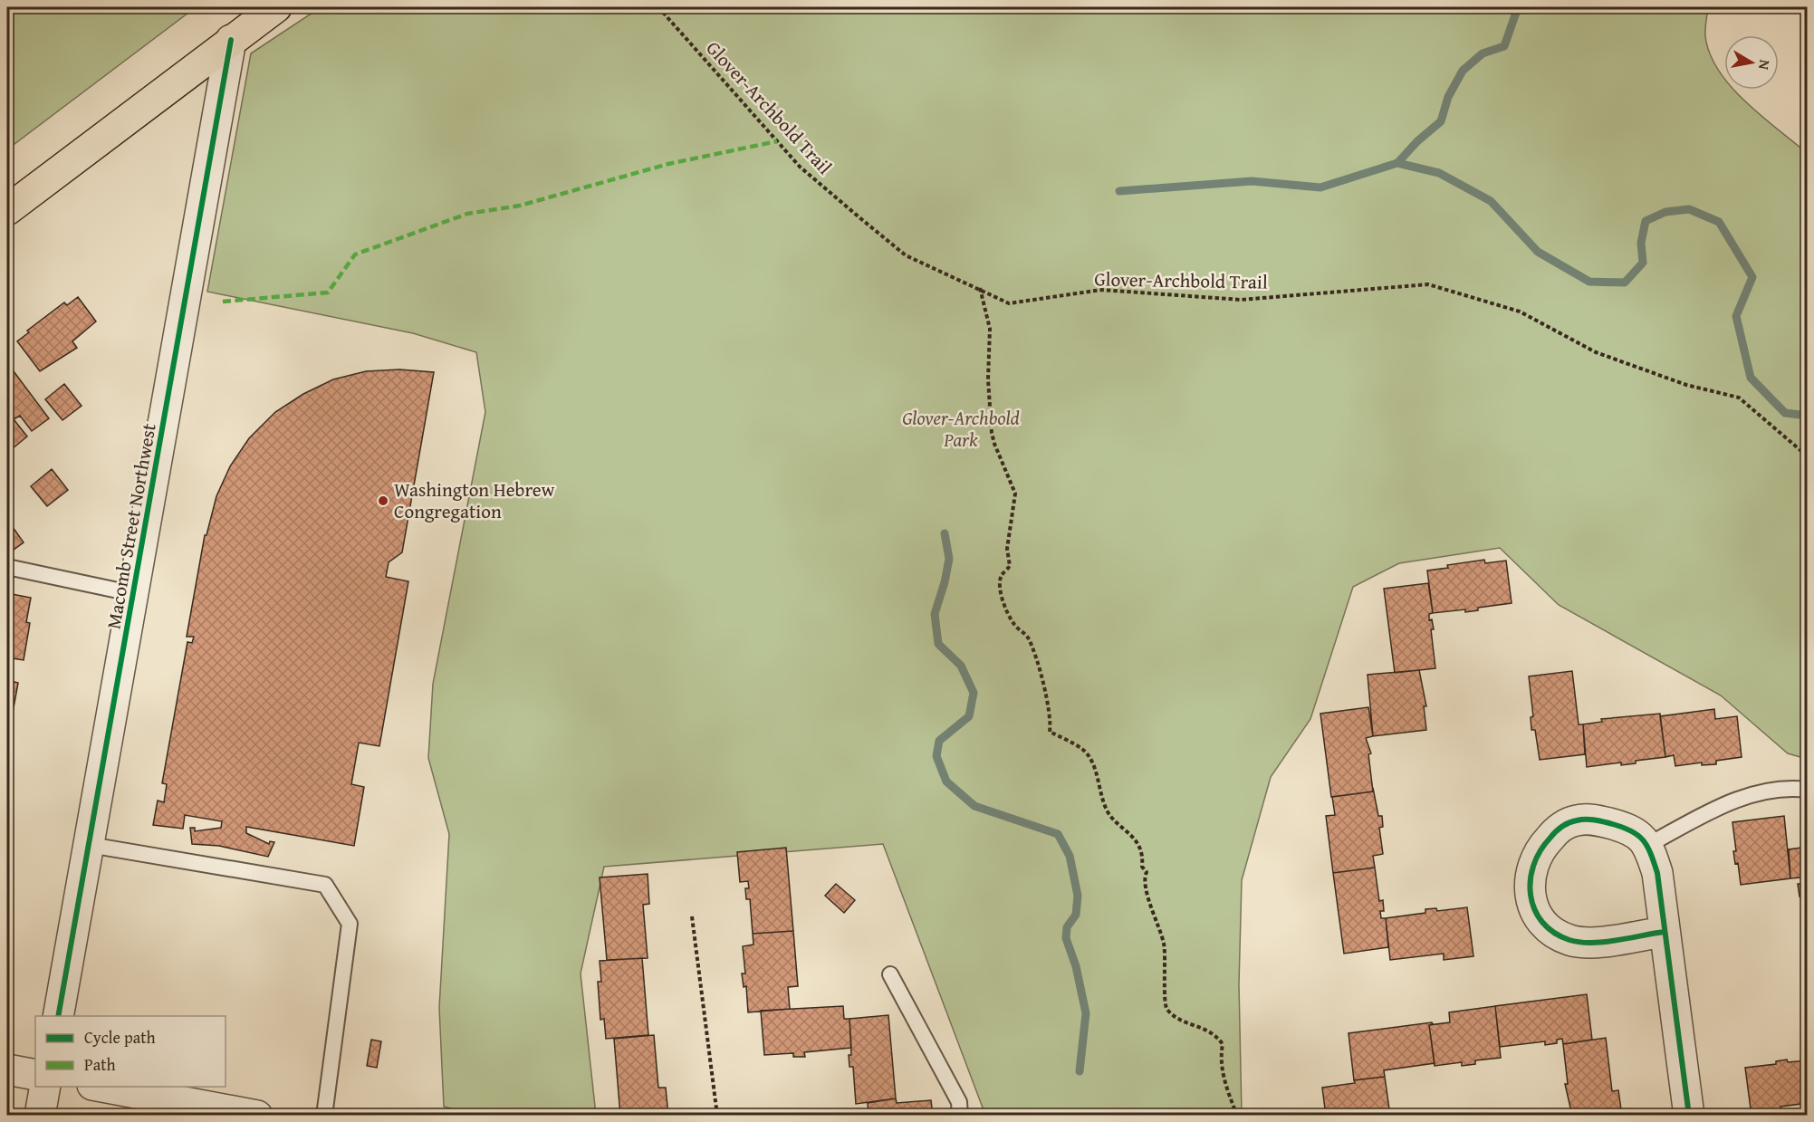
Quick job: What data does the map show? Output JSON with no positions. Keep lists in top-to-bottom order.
{
  "streets": {
    "street": ["Macomb Street Northwest"],
    "path": ["Glover-Archbold Trail"]
  },
  "parks": ["Glover-Archbold Park"],
  "places": ["Washington Hebrew Congregation"],
  "legend": ["Cycle path", "Path"],
  "north": "right"
}
